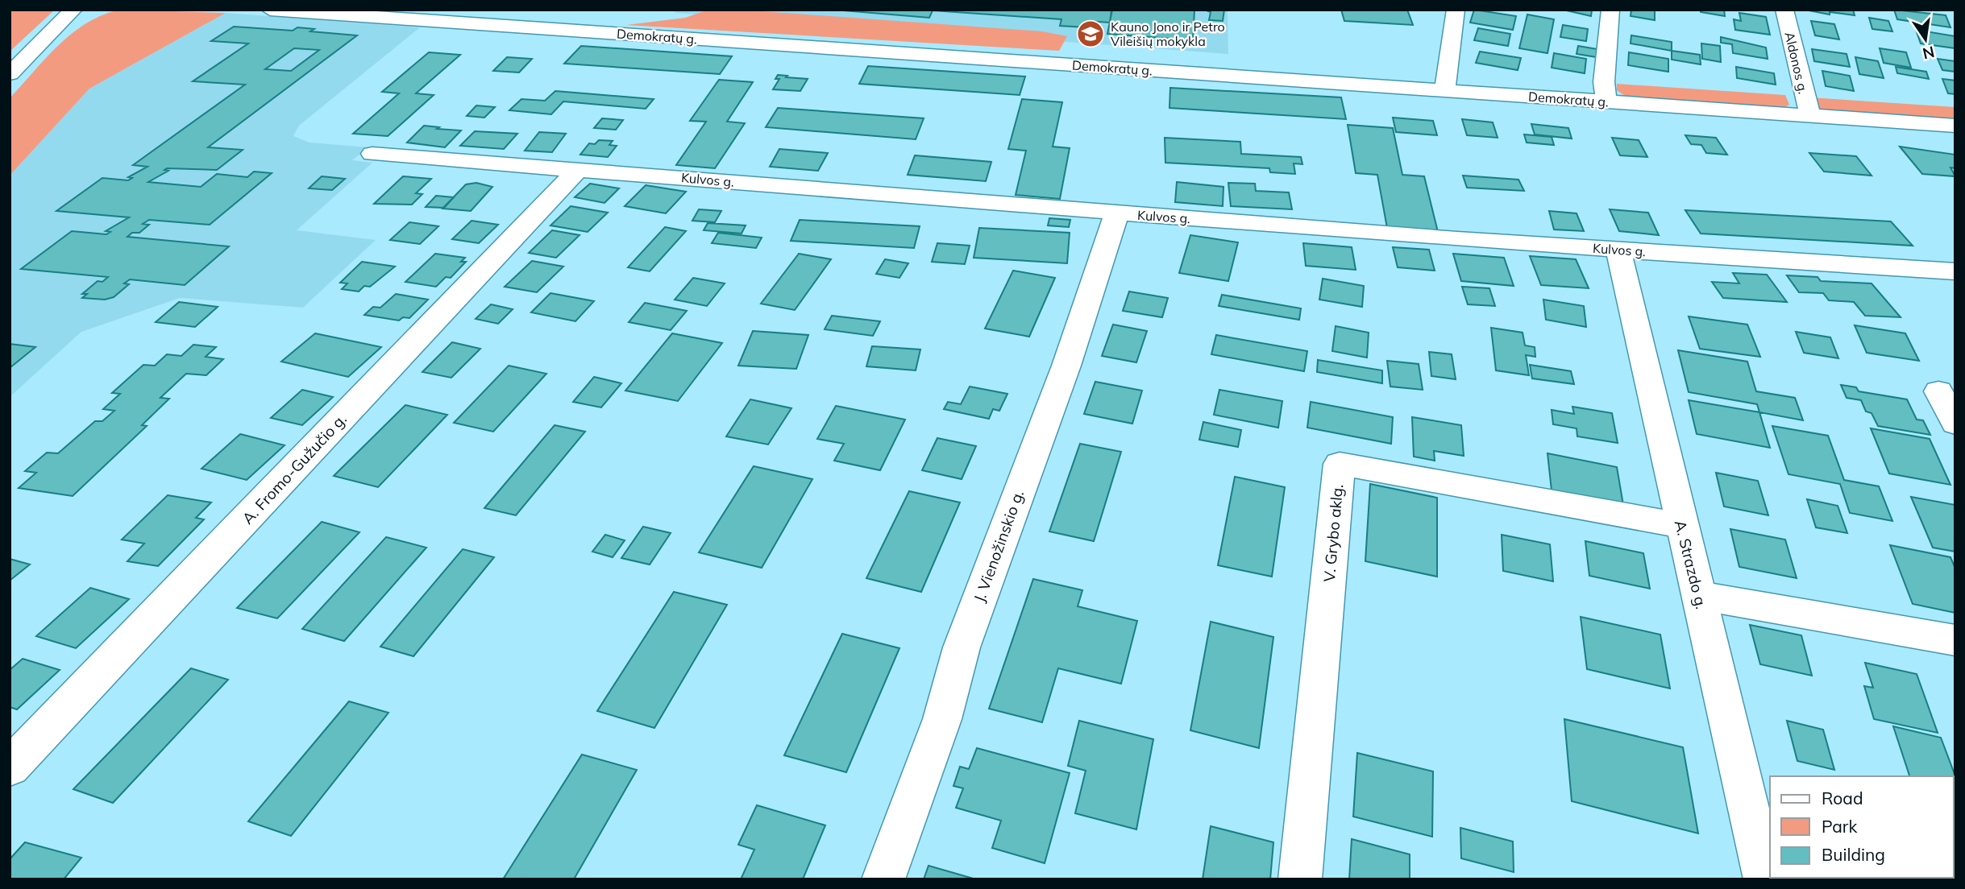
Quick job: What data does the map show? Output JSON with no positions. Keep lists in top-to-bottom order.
{
  "streets": {
    "street": [
      "Demokratų g.",
      "Aldonos g.",
      "Kulvos g.",
      "A. Fromo-Gužučio g.",
      "V. Grybo aklg.",
      "J. Vienožinskio g.",
      "A. Strazdo g."
    ]
  },
  "crossings": [
    ["Demokratų g.", "Aldonos g."],
    ["Kulvos g.", "A. Fromo-Gužučio g."],
    ["Kulvos g.", "J. Vienožinskio g."],
    ["Kulvos g.", "A. Strazdo g."],
    ["V. Grybo aklg.", "A. Strazdo g."]
  ],
  "places": {
    "school or university": ["Kauno Jono ir Petro Vileišių mokykla"]
  },
  "legend": ["Road", "Park", "Building"],
  "north": "bottom"
}
